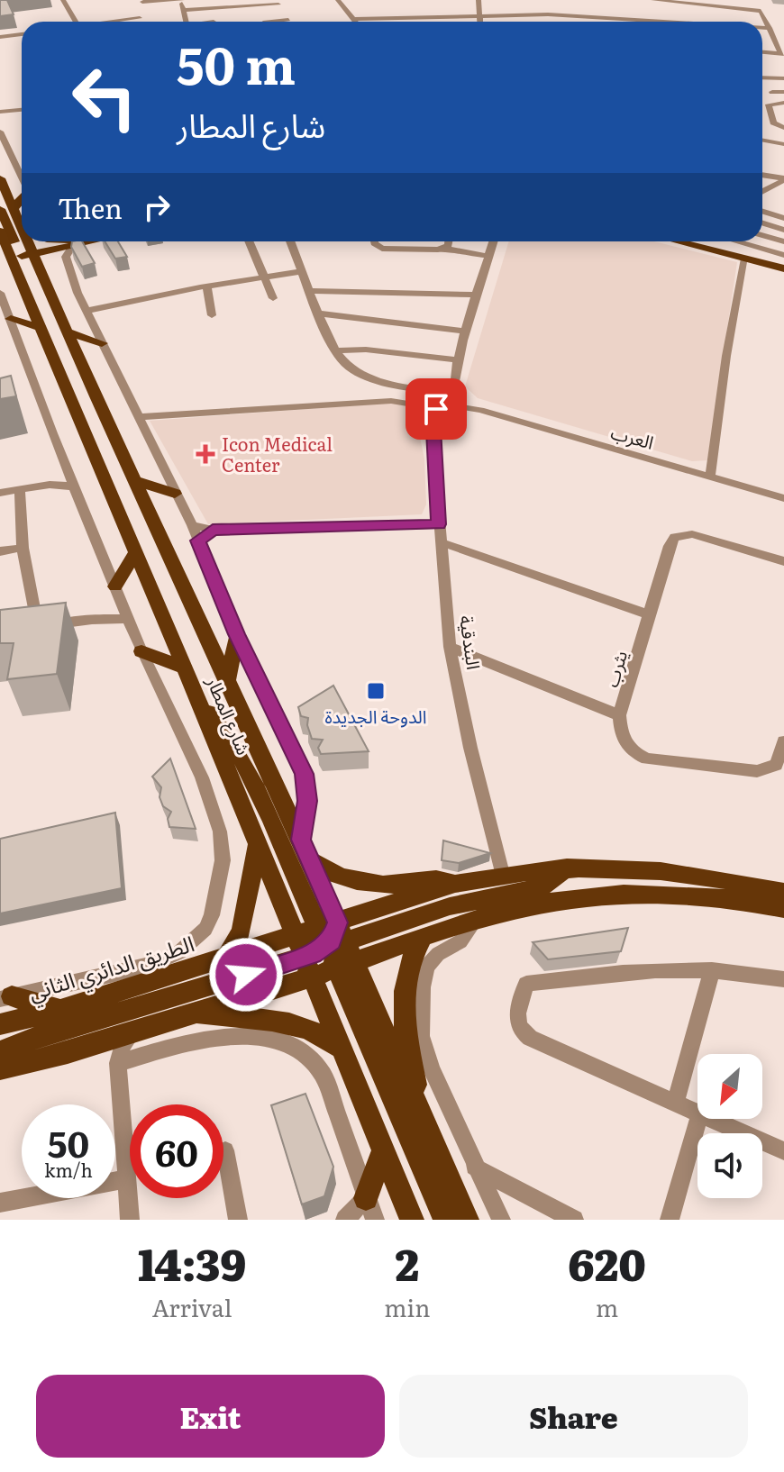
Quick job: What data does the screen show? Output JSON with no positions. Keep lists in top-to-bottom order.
{
  "streets": {
    "main road": ["شارع المطار", "الطريق الدائري الثاني"],
    "street": ["العرب", "البندقية", "يثرب"]
  },
  "crossings": [
    ["العرب", "البندقية"],
    ["شارع المطار", "الطريق الدائري الثاني"]
  ],
  "places": {
    "health": ["Icon Medical Center"],
    "transit": ["الدوحة الجديدة"]
  },
  "north": "bottom left",
  "page": {
    "turn": ["50 m", "شارع المطار"],
    "then": "Then",
    "speed": "50 km/h",
    "limit": "60",
    "eta": [
      "14:39",
      "Arrival",
      "2",
      "min",
      "620",
      "m"
    ],
    "buttons": ["Exit", "Share"]
  }
}
